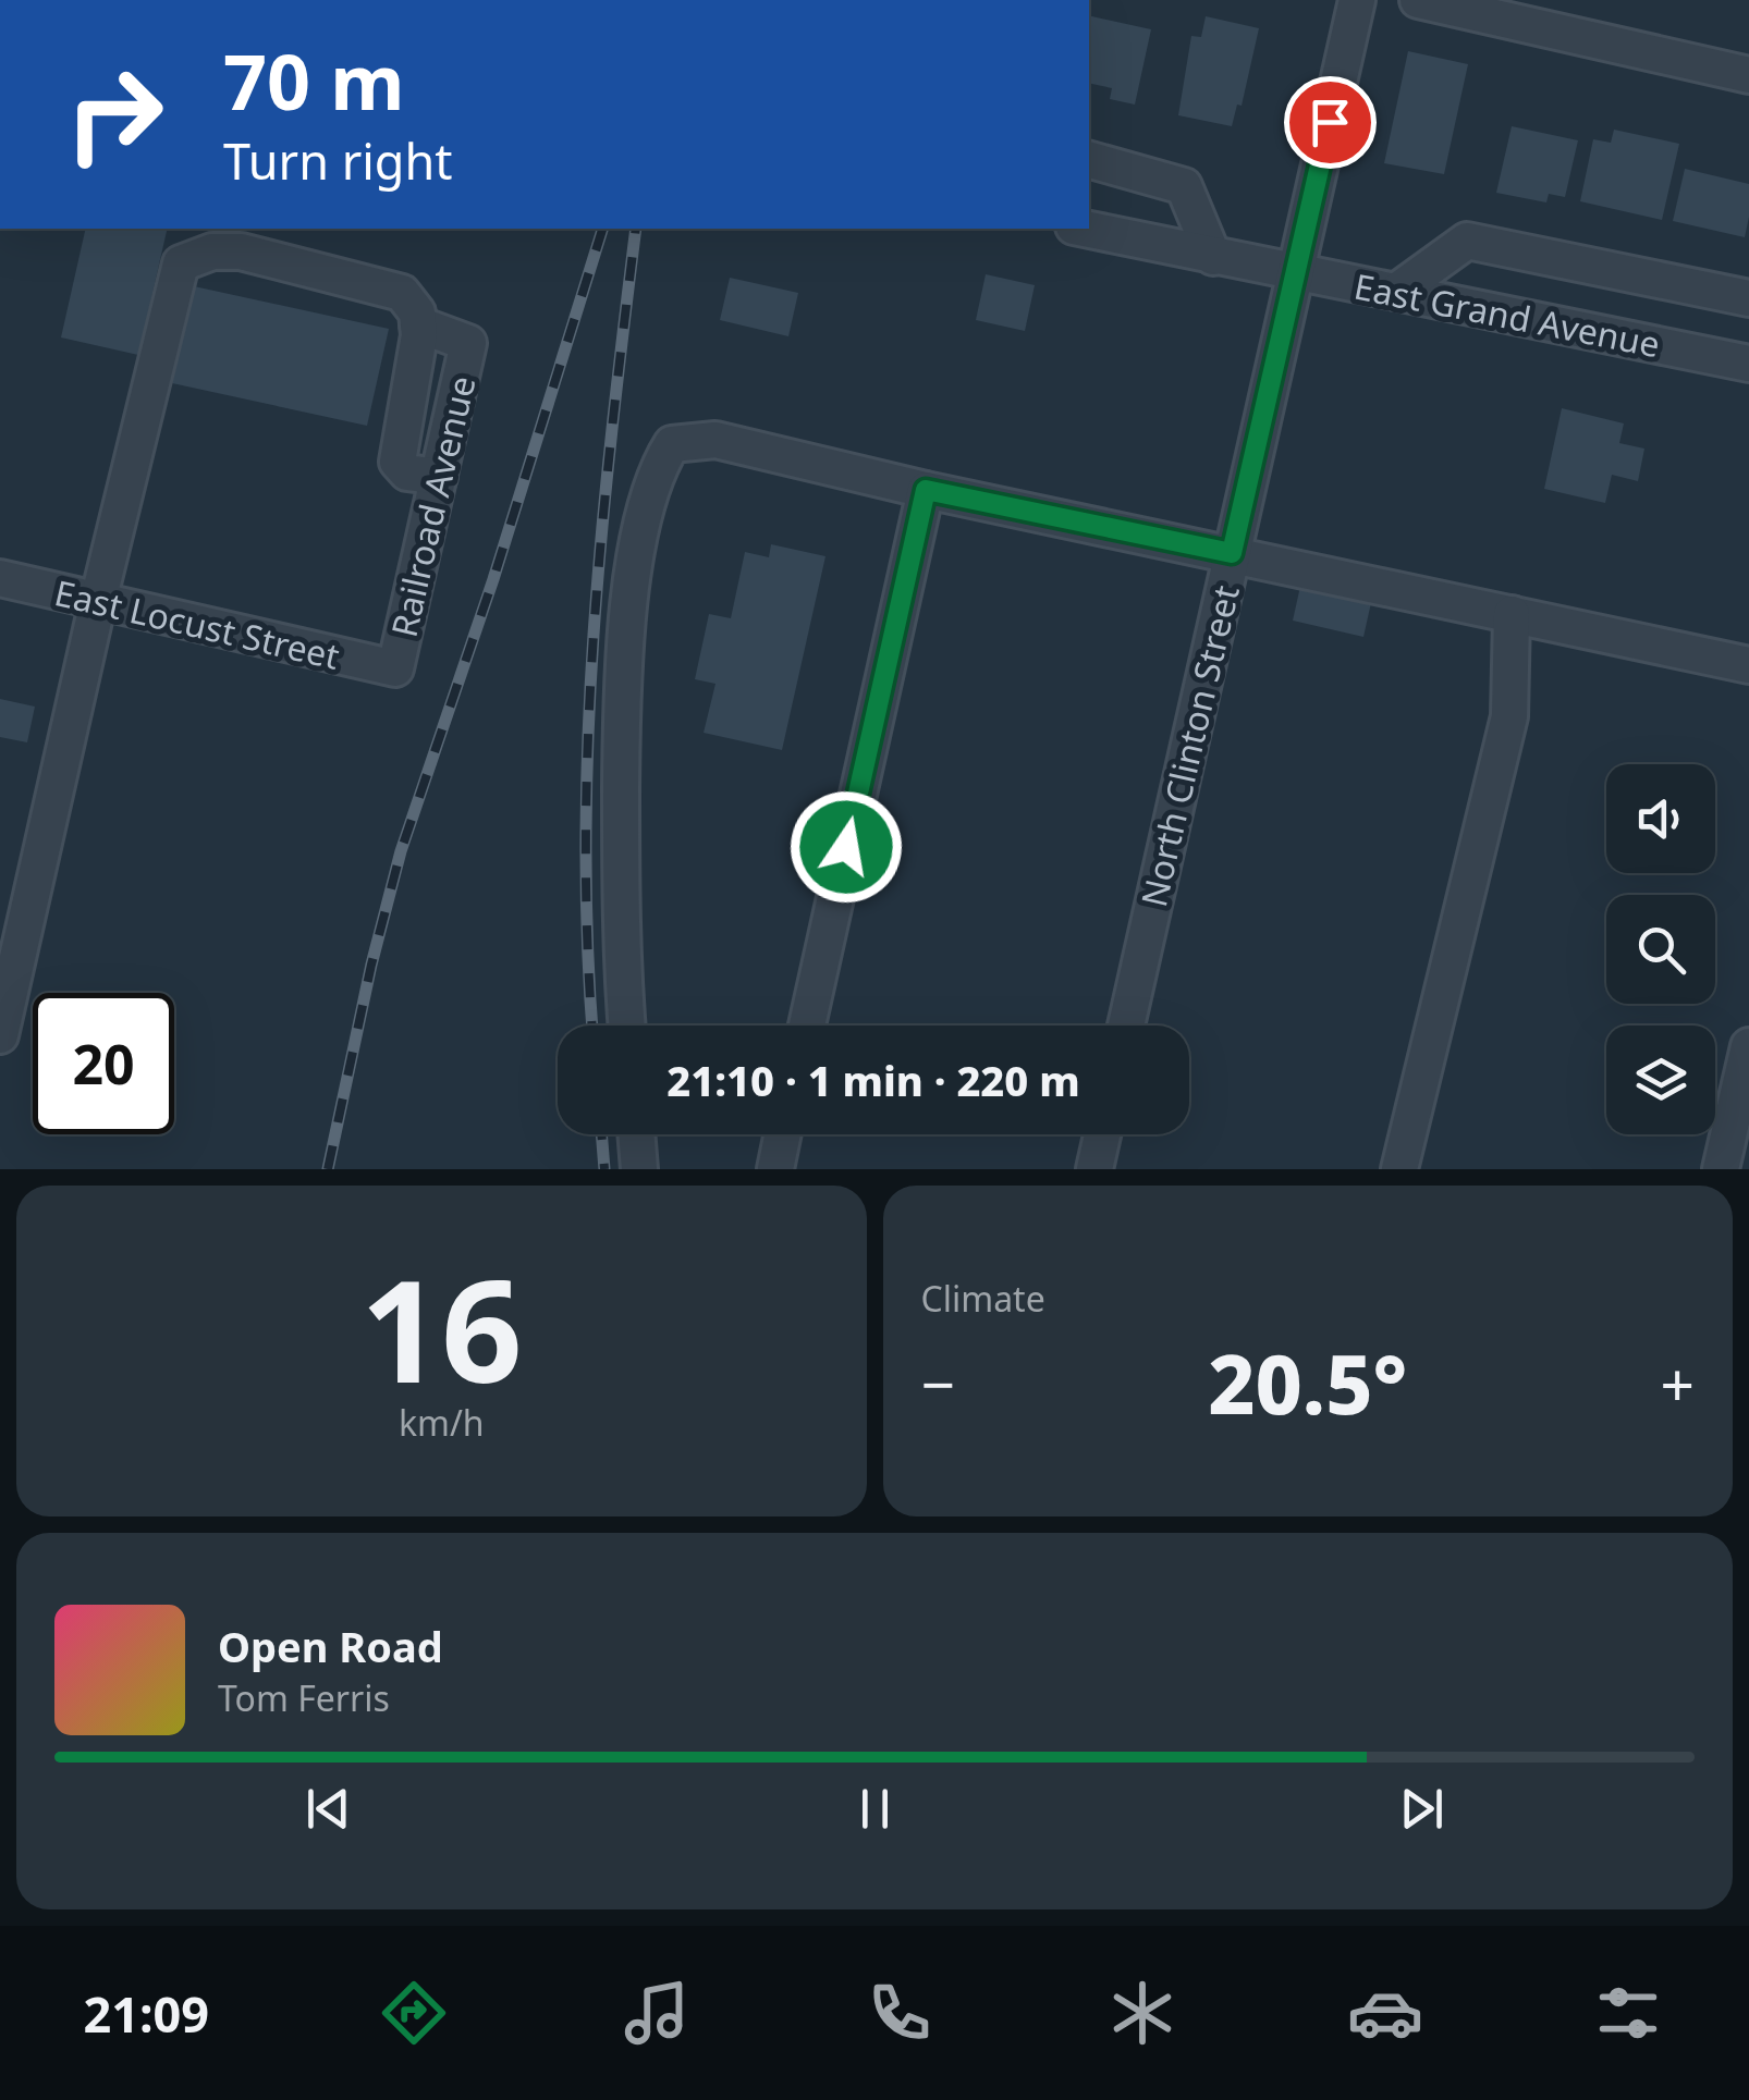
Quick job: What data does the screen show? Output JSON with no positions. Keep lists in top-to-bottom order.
{
  "streets": {
    "street": [
      "East Grand Avenue",
      "Railroad Avenue",
      "East Locust Street",
      "North Clinton Street"
    ]
  },
  "crossings": [
    ["East Grand Avenue", "North Clinton Street"],
    ["Railroad Avenue", "East Locust Street"]
  ],
  "page": {
    "turn": ["70 m", "Turn right"],
    "limit": "20",
    "trip": "21:10 · 1 min · 220 m",
    "tile": [
      ["16", "km/h"],
      "Climate"
    ],
    "heat": ["−", "20.5°", "+"],
    "song": ["Open Road", "Tom Ferris"],
    "tabs": "21:09"
  }
}
